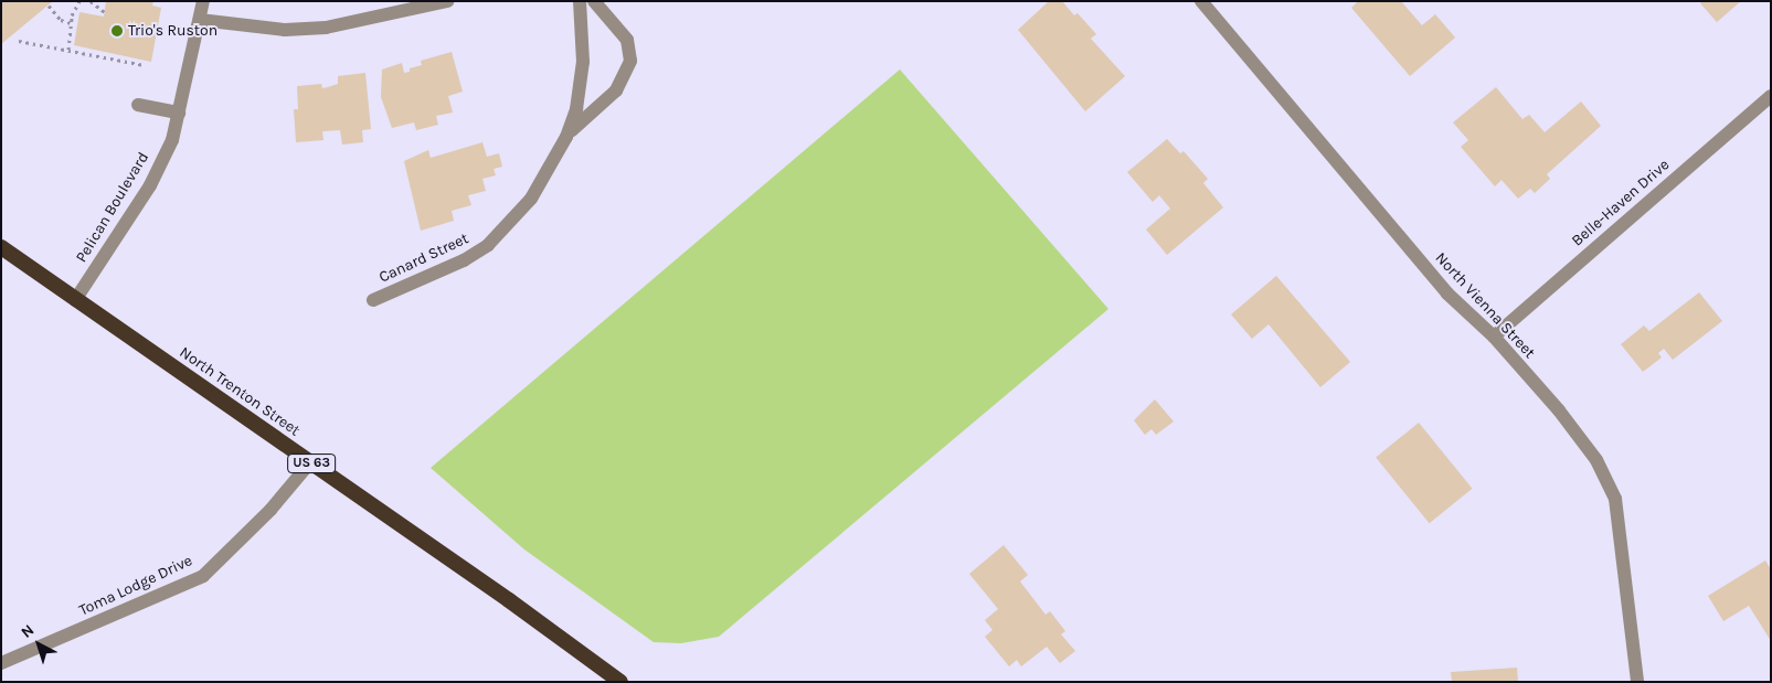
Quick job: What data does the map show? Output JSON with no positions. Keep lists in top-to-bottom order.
{
  "streets": {
    "highway": ["North Trenton Street", "US 63"],
    "street": [
      "Belle-Haven Drive",
      "Pelican Boulevard",
      "Canard Street",
      "North Vienna Street",
      "Toma Lodge Drive"
    ]
  },
  "crossings": [
    ["Belle-Haven Drive", "North Vienna Street"],
    ["Pelican Boulevard", "North Trenton Street"],
    ["North Trenton Street", "Toma Lodge Drive"]
  ],
  "places": ["Trio's Ruston"],
  "north": "top left"
}
